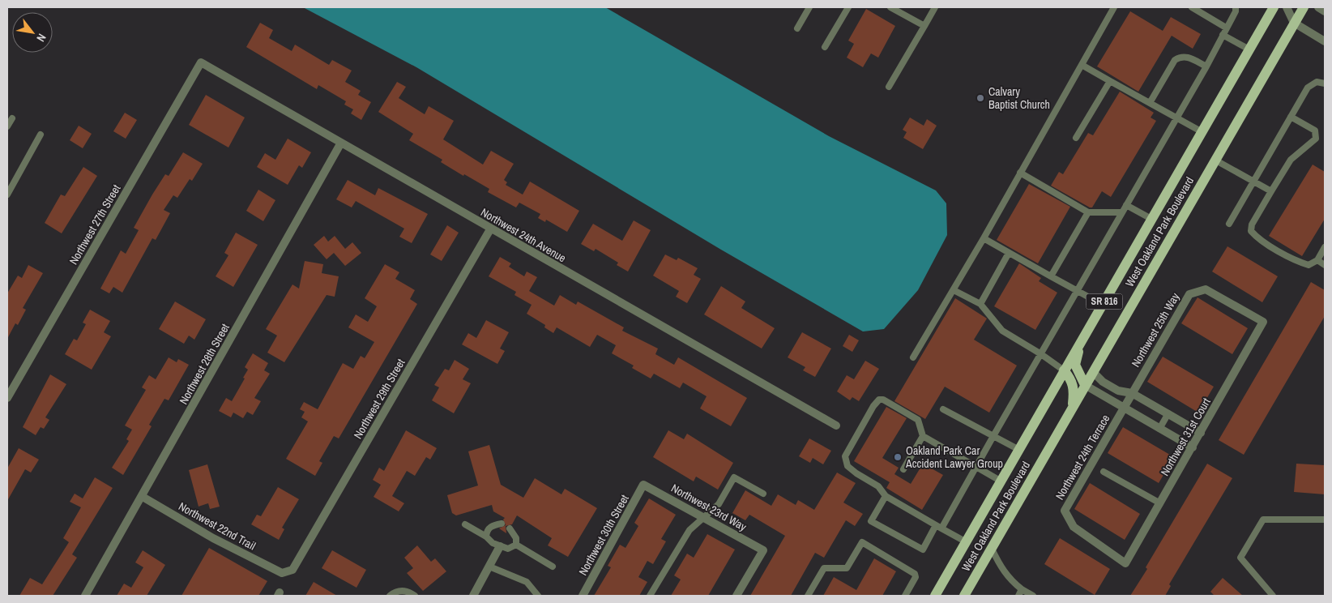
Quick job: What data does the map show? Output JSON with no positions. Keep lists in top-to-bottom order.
{
  "streets": {
    "main road": ["West Oakland Park Boulevard", "SR 816"],
    "street": [
      "Northwest 27th Street",
      "Northwest 24th Avenue",
      "Northwest 25th Way",
      "Northwest 28th Street",
      "Northwest 29th Street",
      "Northwest 31st Court",
      "Northwest 24th Terrace",
      "Northwest 23rd Way",
      "Northwest 22nd Trail",
      "Northwest 30th Street"
    ]
  },
  "crossings": [
    ["Northwest 27th Street", "Northwest 24th Avenue"],
    ["Northwest 24th Avenue", "Northwest 28th Street"],
    ["Northwest 24th Avenue", "Northwest 29th Street"],
    ["Northwest 25th Way", "Northwest 31st Court"],
    ["Northwest 25th Way", "Northwest 24th Terrace"],
    ["Northwest 28th Street", "Northwest 22nd Trail"],
    ["Northwest 29th Street", "Northwest 22nd Trail"],
    ["Northwest 31st Court", "Northwest 24th Terrace"],
    ["Northwest 23rd Way", "Northwest 30th Street"]
  ],
  "places": ["Calvary Baptist Church", "Oakland Park Car Accident Lawyer Group"],
  "north": "bottom right"
}
